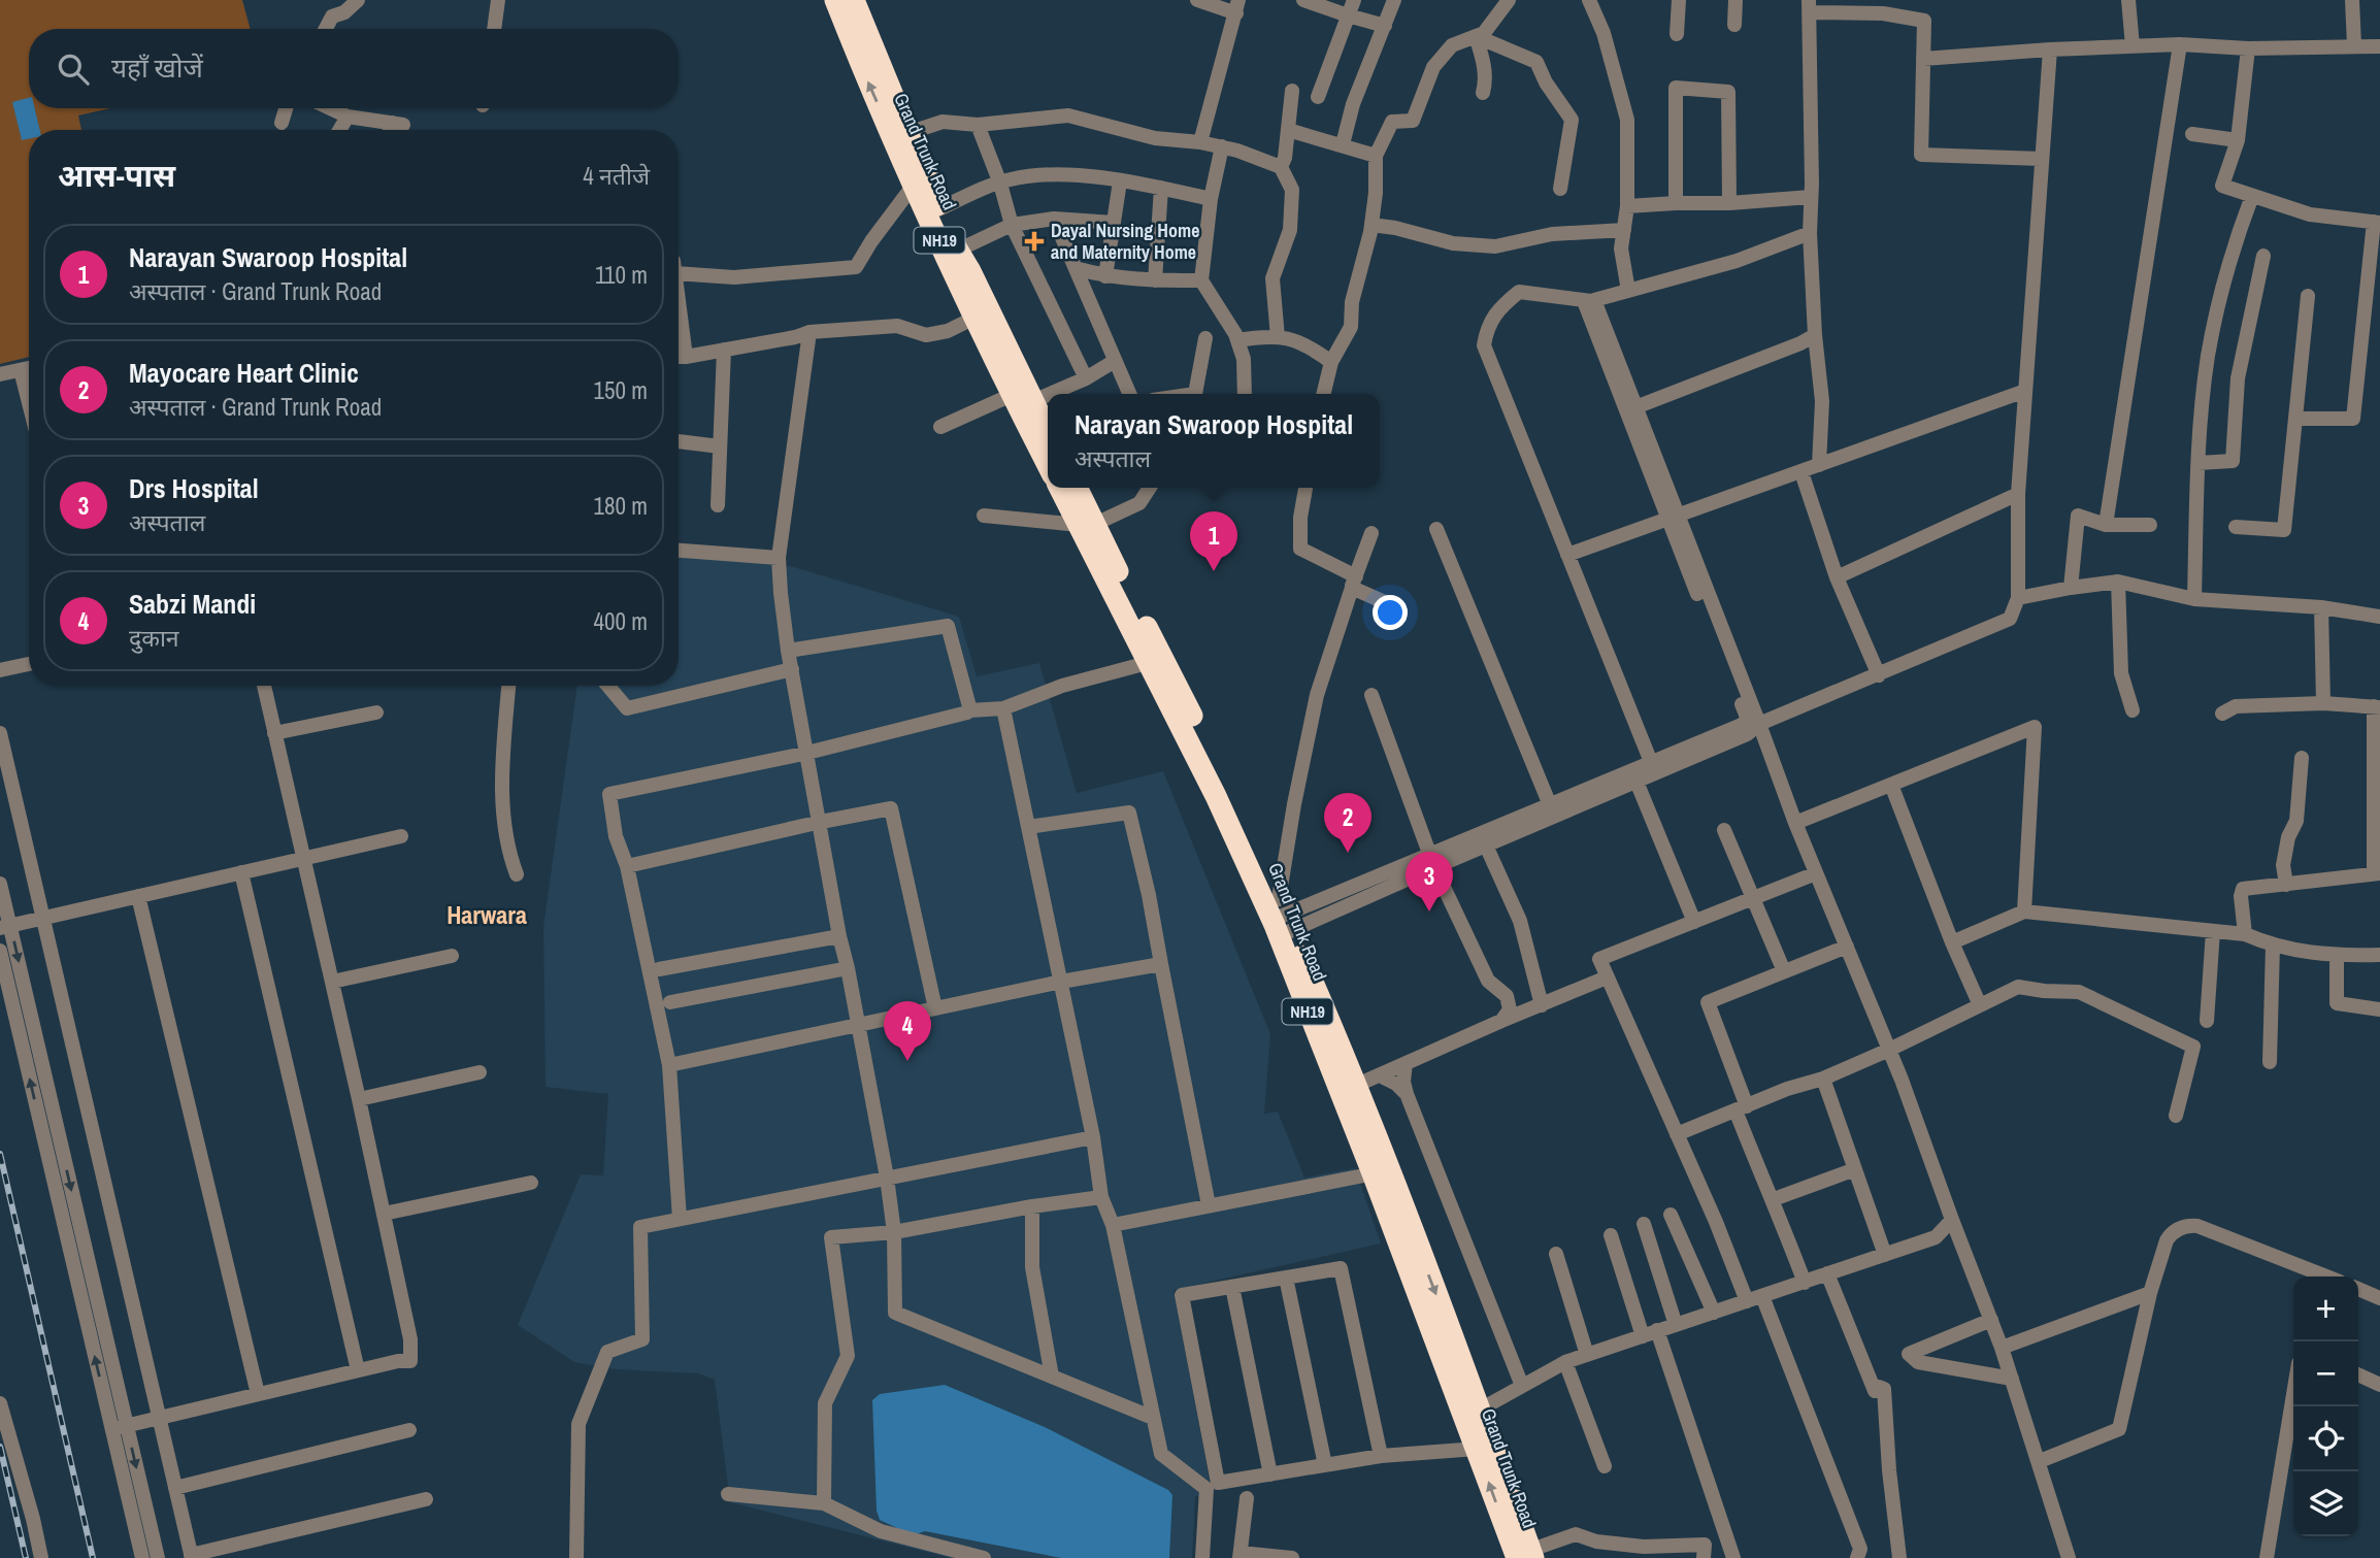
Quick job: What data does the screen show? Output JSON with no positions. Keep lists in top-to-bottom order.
{
  "streets": {
    "highway": ["Grand Trunk Road", "NH19"]
  },
  "districts": ["Harwara"],
  "places": {
    "health": ["Dayal Nursing Home and Maternity Home"]
  },
  "page": {
    "search": "यहाँ खोजें",
    "heading": ["आस-पास", "4 नतीजे"],
    "list": [
      {
        "mark": "1",
        "name": "Narayan Swaroop Hospital",
        "note": "अस्पताल · Grand Trunk Road",
        "value": "110 m"
      },
      {
        "mark": "2",
        "name": "Mayocare Heart Clinic",
        "note": "अस्पताल · Grand Trunk Road",
        "value": "150 m"
      },
      {
        "mark": "3",
        "name": "Drs Hospital",
        "note": "अस्पताल",
        "value": "180 m"
      },
      {
        "mark": "4",
        "name": "Sabzi Mandi",
        "note": "दुकान",
        "value": "400 m"
      }
    ],
    "popup": ["Narayan Swaroop Hospital", "अस्पताल"],
    "pins": [
      "1",
      "2",
      "3",
      "4"
    ],
    "map_buttons": ["+", "−"]
  }
}
